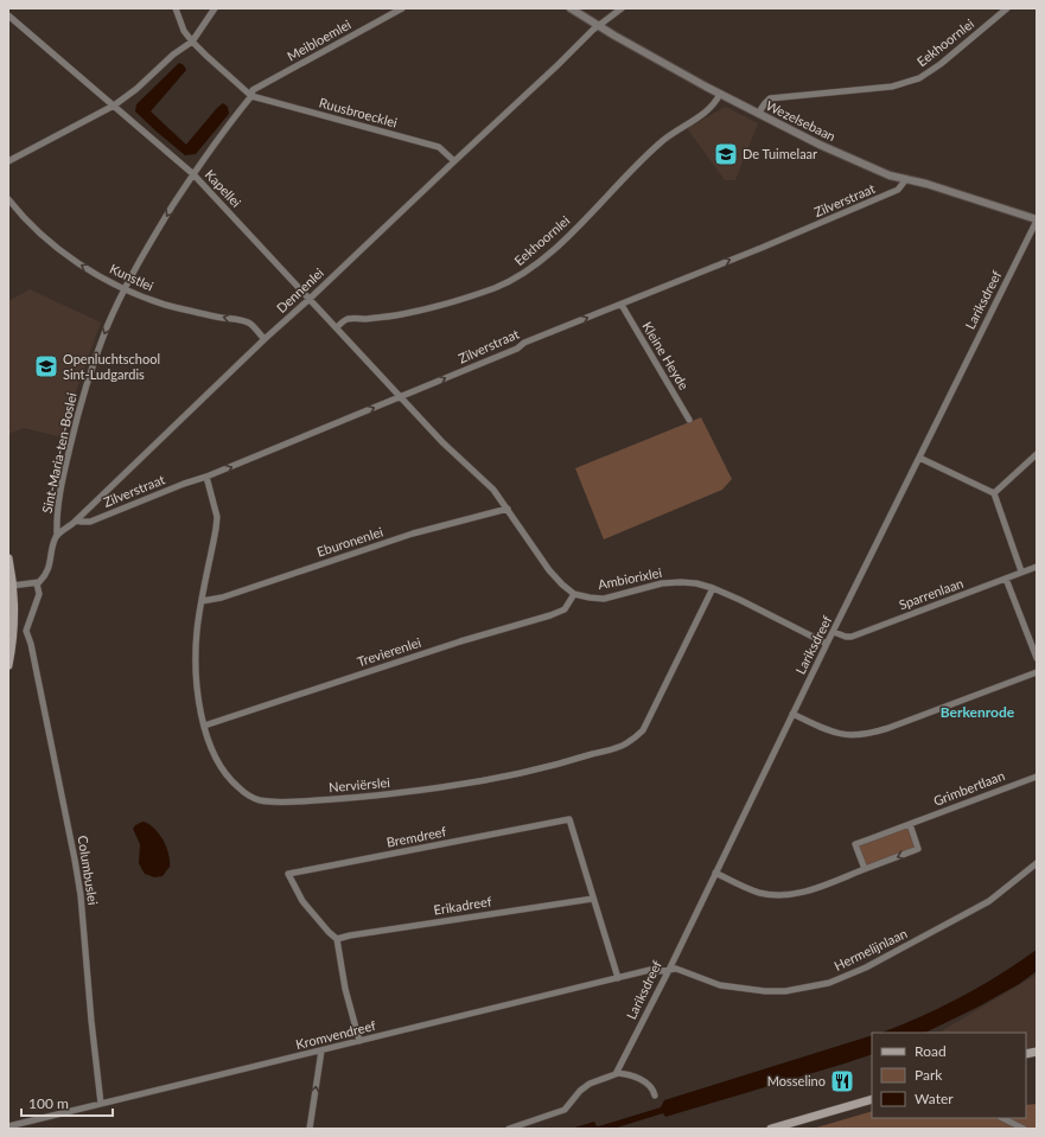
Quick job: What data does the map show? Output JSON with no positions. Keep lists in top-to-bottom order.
{
  "streets": {
    "street": [
      "Meibloemlei",
      "Eekhoornlei",
      "Ruusbroecklei",
      "Wezelsebaan",
      "Kapellei",
      "Zilverstraat",
      "Kunstlei",
      "Dennenlei",
      "Lariksdreef",
      "Kleine Heyde",
      "Sint-Maria-ten-Boslei",
      "Eburonenlei",
      "Ambiorixlei",
      "Sparrenlaan",
      "Trevierenlei",
      "Nerviërslei",
      "Grimbertlaan",
      "Bremdreef",
      "Columbuslei",
      "Erikadreef",
      "Hermelijnlaan",
      "Kromvendreef"
    ]
  },
  "crossings": [
    ["Meibloemlei", "Ruusbroecklei"],
    ["Meibloemlei", "Kapellei"],
    ["Meibloemlei", "Sint-Maria-ten-Boslei"],
    ["Eekhoornlei", "Wezelsebaan"],
    ["Eekhoornlei", "Kapellei"],
    ["Ruusbroecklei", "Dennenlei"],
    ["Wezelsebaan", "Zilverstraat"],
    ["Wezelsebaan", "Dennenlei"],
    ["Wezelsebaan", "Lariksdreef"],
    ["Kapellei", "Zilverstraat"],
    ["Kapellei", "Dennenlei"],
    ["Kapellei", "Sint-Maria-ten-Boslei"],
    ["Kapellei", "Ambiorixlei"],
    ["Zilverstraat", "Dennenlei"],
    ["Zilverstraat", "Kleine Heyde"],
    ["Zilverstraat", "Ambiorixlei"],
    ["Zilverstraat", "Nerviërslei"],
    ["Kunstlei", "Dennenlei"],
    ["Kunstlei", "Sint-Maria-ten-Boslei"],
    ["Dennenlei", "Sint-Maria-ten-Boslei"],
    ["Lariksdreef", "Ambiorixlei"],
    ["Lariksdreef", "Sparrenlaan"],
    ["Lariksdreef", "Hermelijnlaan"],
    ["Lariksdreef", "Kromvendreef"],
    ["Eburonenlei", "Ambiorixlei"],
    ["Eburonenlei", "Nerviërslei"],
    ["Ambiorixlei", "Trevierenlei"],
    ["Ambiorixlei", "Nerviërslei"],
    ["Trevierenlei", "Nerviërslei"],
    ["Bremdreef", "Erikadreef"],
    ["Bremdreef", "Kromvendreef"],
    ["Columbuslei", "Kromvendreef"],
    ["Hermelijnlaan", "Kromvendreef"]
  ],
  "one_way": ["Zilverstraat", "Kunstlei", "Sint-Maria-ten-Boslei"],
  "districts": ["Berkenrode"],
  "places": {
    "school or university": ["De Tuimelaar", "Openluchtschool Sint-Ludgardis"],
    "restaurant": ["Mosselino"]
  },
  "legend": ["Road", "Park", "Water"],
  "scale_bar": "100 m"
}
